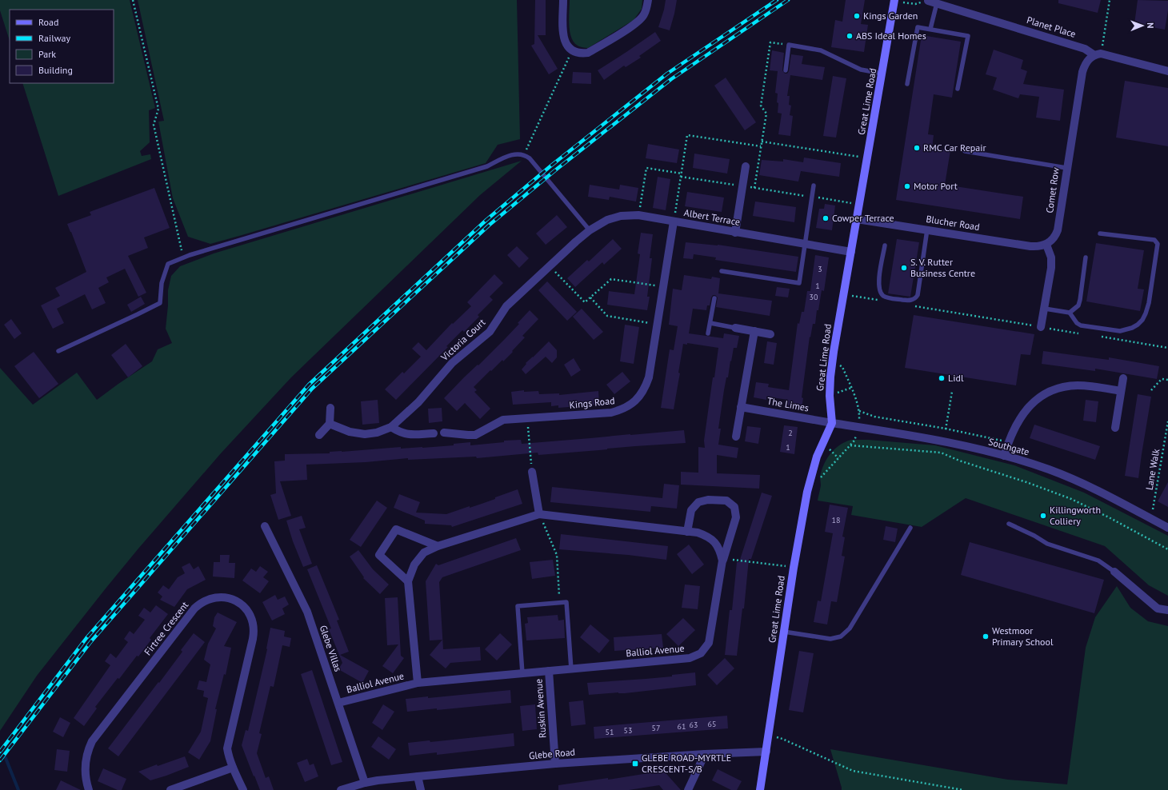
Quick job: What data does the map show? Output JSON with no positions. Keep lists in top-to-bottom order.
{
  "streets": {
    "main road": ["Great Lime Road"],
    "street": [
      "Planet Place",
      "Comet Row",
      "Albert Terrace",
      "Blucher Road",
      "Victoria Court",
      "Kings Road",
      "The Limes",
      "Southgate",
      "Firtree Crescent",
      "Glebe Villas",
      "Balliol Avenue",
      "Ruskin Avenue",
      "Glebe Road"
    ],
    "path": ["Lane Walk"]
  },
  "crossings": [
    ["Planet Place", "Comet Row"],
    ["Great Lime Road", "Albert Terrace"],
    ["Great Lime Road", "Blucher Road"],
    ["Great Lime Road", "The Limes"],
    ["Great Lime Road", "Southgate"],
    ["Great Lime Road", "Glebe Road"],
    ["Comet Row", "Blucher Road"],
    ["Albert Terrace", "Victoria Court"],
    ["Albert Terrace", "Kings Road"],
    ["The Limes", "Southgate"],
    ["Southgate", "Lane Walk"],
    ["Glebe Villas", "Balliol Avenue"],
    ["Glebe Villas", "Glebe Road"],
    ["Balliol Avenue", "Ruskin Avenue"],
    ["Ruskin Avenue", "Glebe Road"]
  ],
  "places": {
    "other": [
      "Kings Garden",
      "ABS Ideal Homes",
      "RMC Car Repair",
      "Motor Port",
      "Cowper Terrace",
      "S. V. Rutter Business Centre",
      "Lidl",
      "Killingworth Colliery",
      "Westmoor Primary School"
    ],
    "transit": ["GLEBE ROAD-MYRTLE CRESCENT-S/B"]
  },
  "house_numbers": [
    "3",
    "1",
    "30",
    "2",
    "1",
    "18",
    "65",
    "63",
    "61",
    "57",
    "53",
    "51"
  ],
  "legend": [
    "Road",
    "Railway",
    "Park",
    "Building"
  ],
  "north": "right"
}
